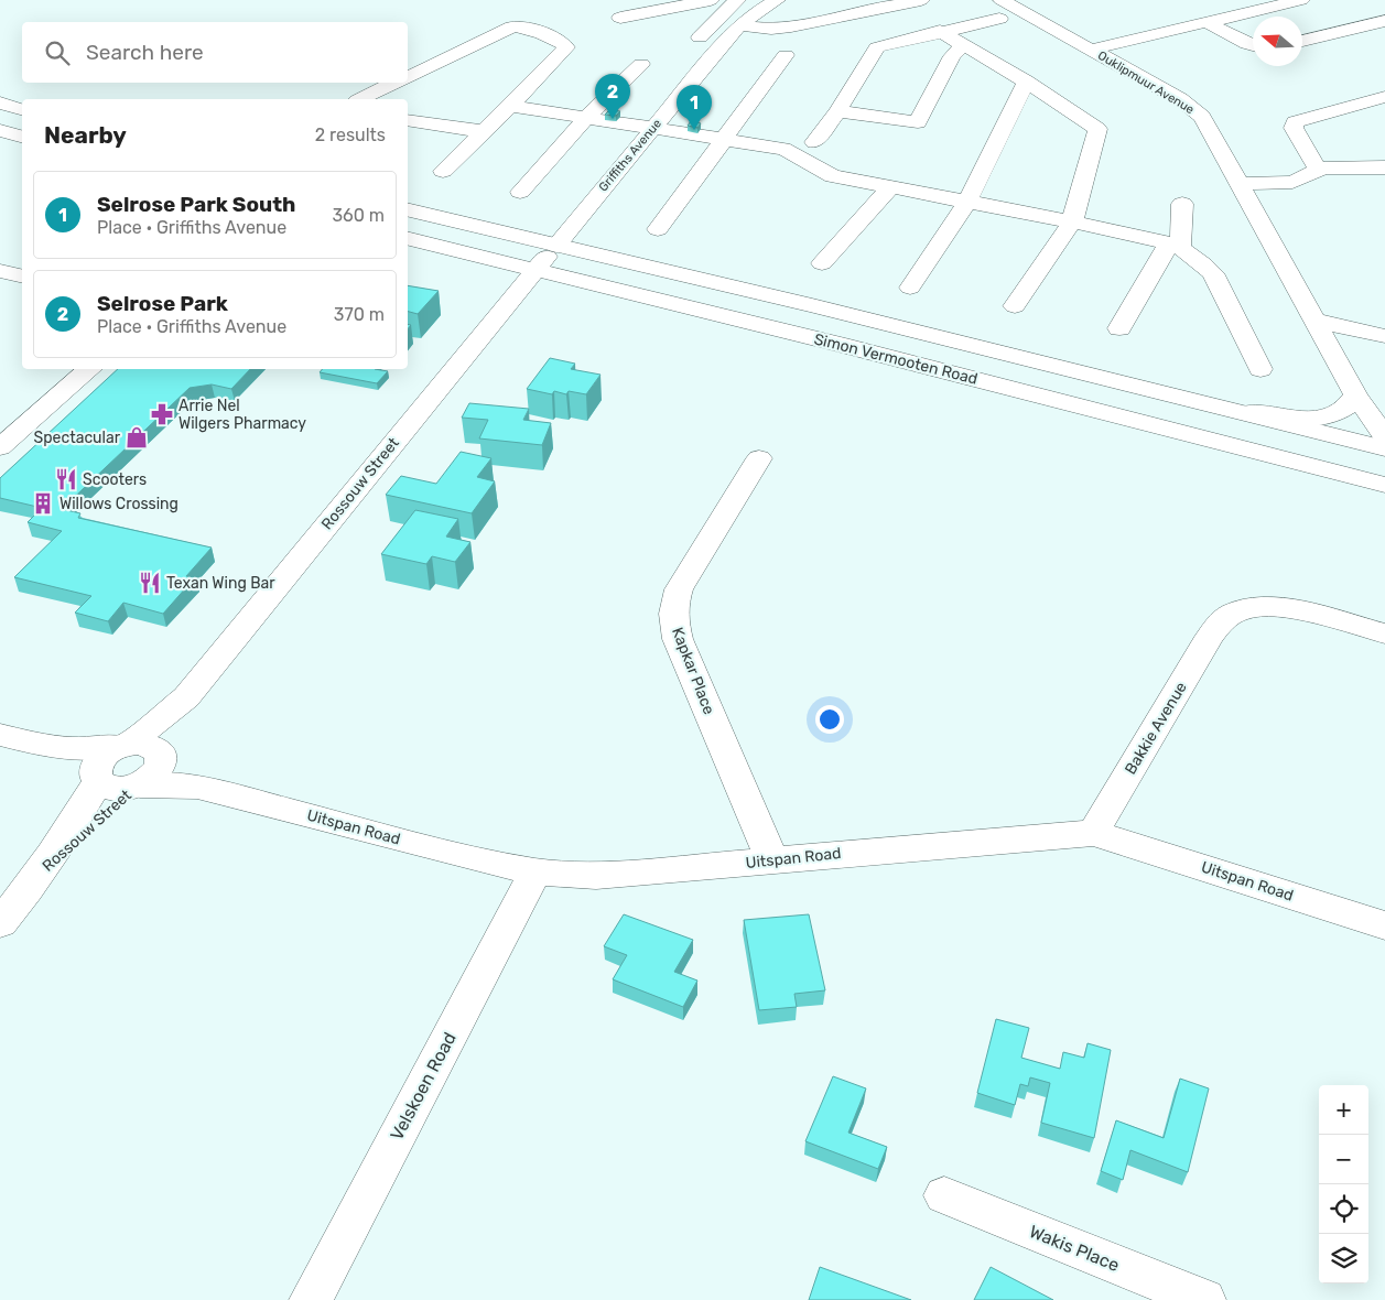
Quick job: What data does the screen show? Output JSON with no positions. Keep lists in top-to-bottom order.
{
  "streets": {
    "street": [
      "Ouklipmuur Avenue",
      "Griffiths Avenue",
      "Simon Vermooten Road",
      "Rossouw Street",
      "Kapkar Place",
      "Bakkie Avenue",
      "Uitspan Road",
      "Velskoen Road",
      "Wakis Place"
    ]
  },
  "crossings": [
    ["Griffiths Avenue", "Simon Vermooten Road"],
    ["Griffiths Avenue", "Rossouw Street"],
    ["Simon Vermooten Road", "Rossouw Street"],
    ["Rossouw Street", "Uitspan Road"],
    ["Kapkar Place", "Uitspan Road"],
    ["Bakkie Avenue", "Uitspan Road"],
    ["Uitspan Road", "Velskoen Road"]
  ],
  "places": {
    "pharmacy": ["Arrie Nel Wilgers Pharmacy"],
    "shop": ["Spectacular"],
    "restaurant": ["Scooters", "Texan Wing Bar"],
    "building": ["Willows Crossing"]
  },
  "north": "left",
  "page": {
    "search": "Search here",
    "pins": ["2", "1"],
    "heading": ["Nearby", "2 results"],
    "list": [
      {
        "mark": "1",
        "name": "Selrose Park South",
        "note": "Place · Griffiths Avenue",
        "value": "360 m"
      },
      {
        "mark": "2",
        "name": "Selrose Park",
        "note": "Place · Griffiths Avenue",
        "value": "370 m"
      }
    ],
    "map_buttons": ["+", "−"]
  }
}
